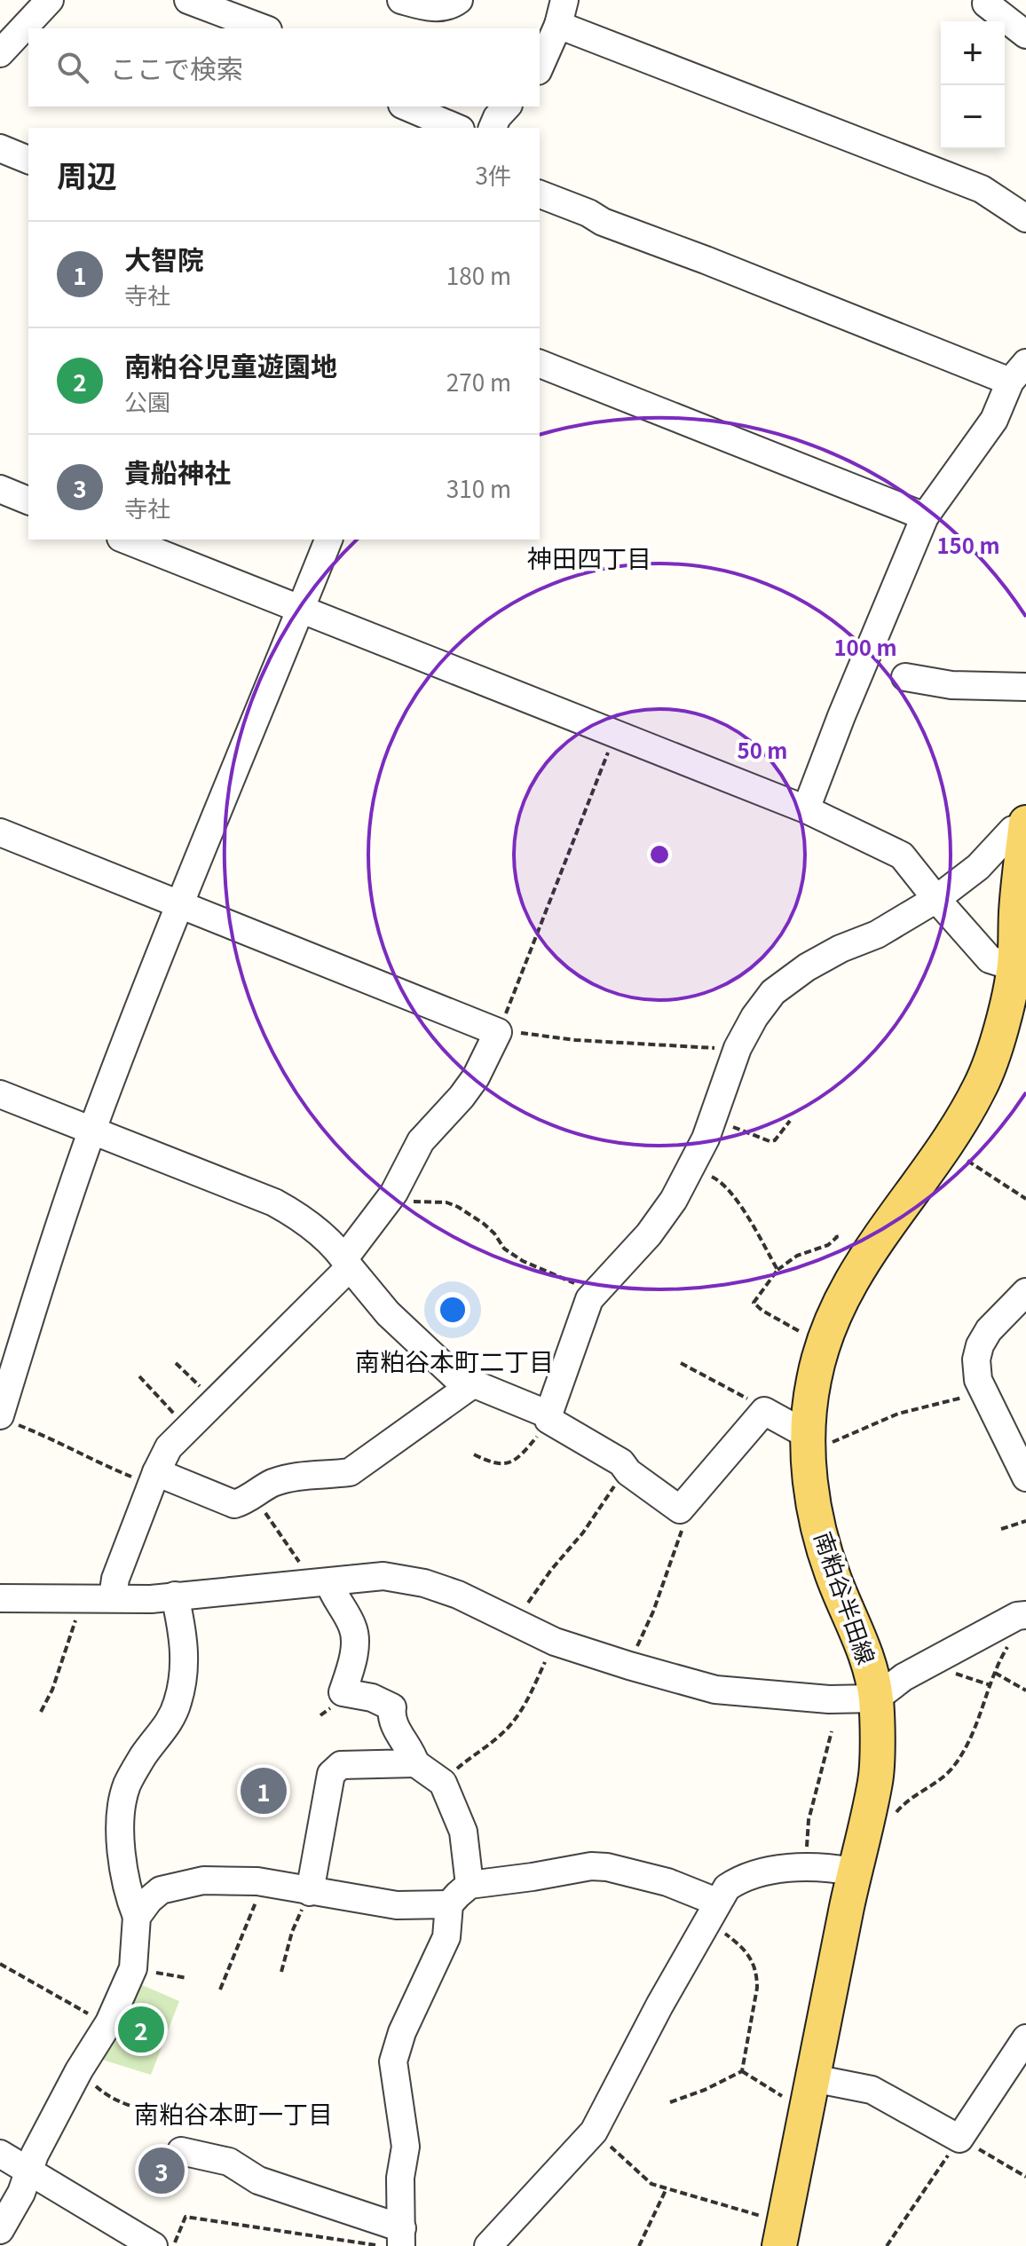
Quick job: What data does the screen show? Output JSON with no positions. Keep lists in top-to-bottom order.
{
  "streets": {
    "main road": ["南粕谷半田線"]
  },
  "districts": ["神田四丁目", "南粕谷本町二丁目", "南粕谷本町一丁目"],
  "page": {
    "map_buttons": ["+", "−"],
    "search": "ここで検索",
    "heading": ["周辺", "3件"],
    "list": [
      {
        "mark": "1",
        "name": "大智院",
        "note": "寺社",
        "value": "180 m"
      },
      {
        "mark": "2",
        "name": "南粕谷児童遊園地",
        "note": "公園",
        "value": "270 m"
      },
      {
        "mark": "3",
        "name": "貴船神社",
        "note": "寺社",
        "value": "310 m"
      }
    ],
    "pins": ["1", "2", "3"]
  },
  "rings": ["150 m", "100 m", "50 m"]
}
